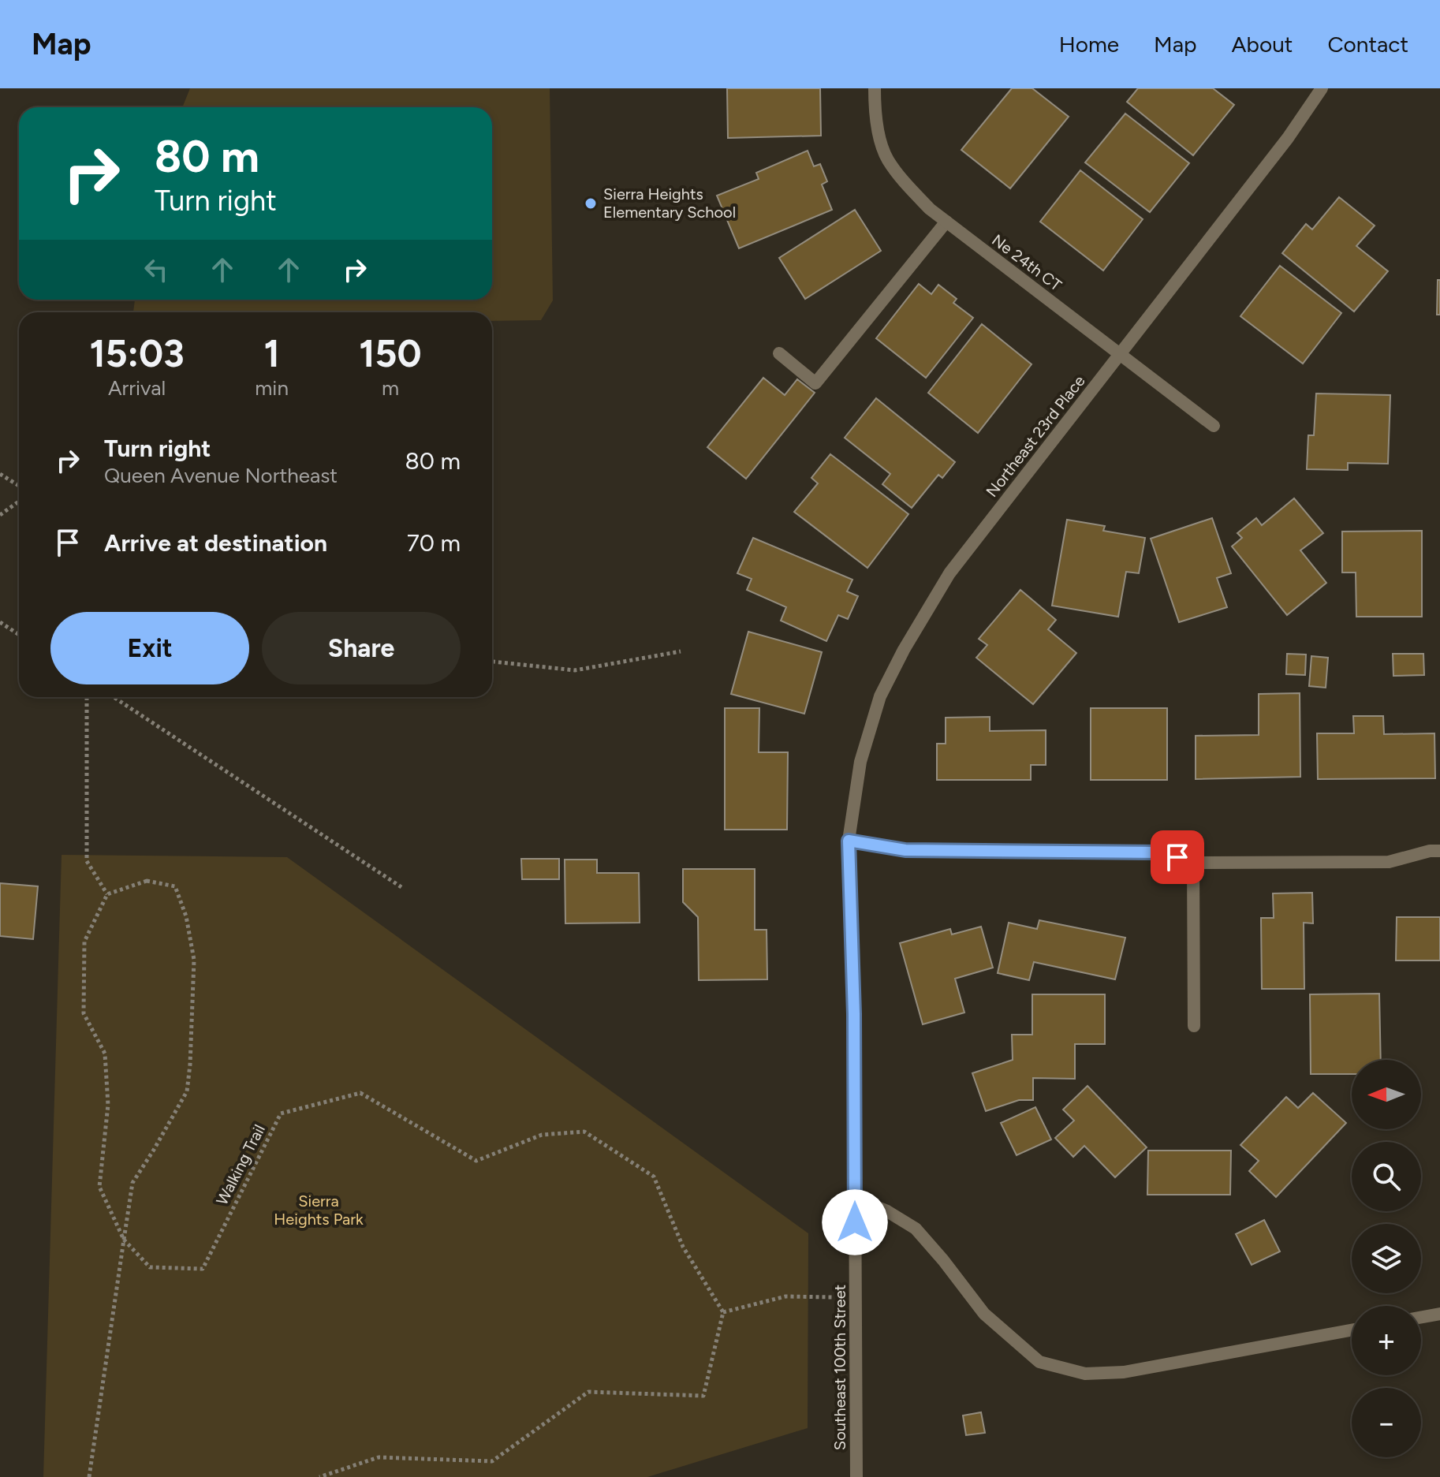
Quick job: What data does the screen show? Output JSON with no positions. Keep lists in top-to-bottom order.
{
  "streets": {
    "street": ["Ne 24th CT", "Northeast 23rd Place", "Southeast 100th Street"],
    "path": ["Walking Trail"]
  },
  "crossings": [
    ["Ne 24th CT", "Northeast 23rd Place"],
    ["Northeast 23rd Place", "Southeast 100th Street"]
  ],
  "parks": ["Sierra Heights Park"],
  "places": ["Sierra Heights Elementary School"],
  "north": "left",
  "page": {
    "header": "Map",
    "nav": [
      "Home",
      "Map",
      "About",
      "Contact"
    ],
    "turn": ["80 m", "Turn right"],
    "eta": [
      "15:03",
      "Arrival",
      "1",
      "min",
      "150",
      "m"
    ],
    "list": [
      {
        "name": "Turn right",
        "note": "Queen Avenue Northeast",
        "value": "80 m"
      },
      {
        "name": "Arrive at destination",
        "value": "70 m"
      }
    ],
    "buttons": ["Exit", "Share"],
    "map_buttons": ["+", "−"]
  }
}
